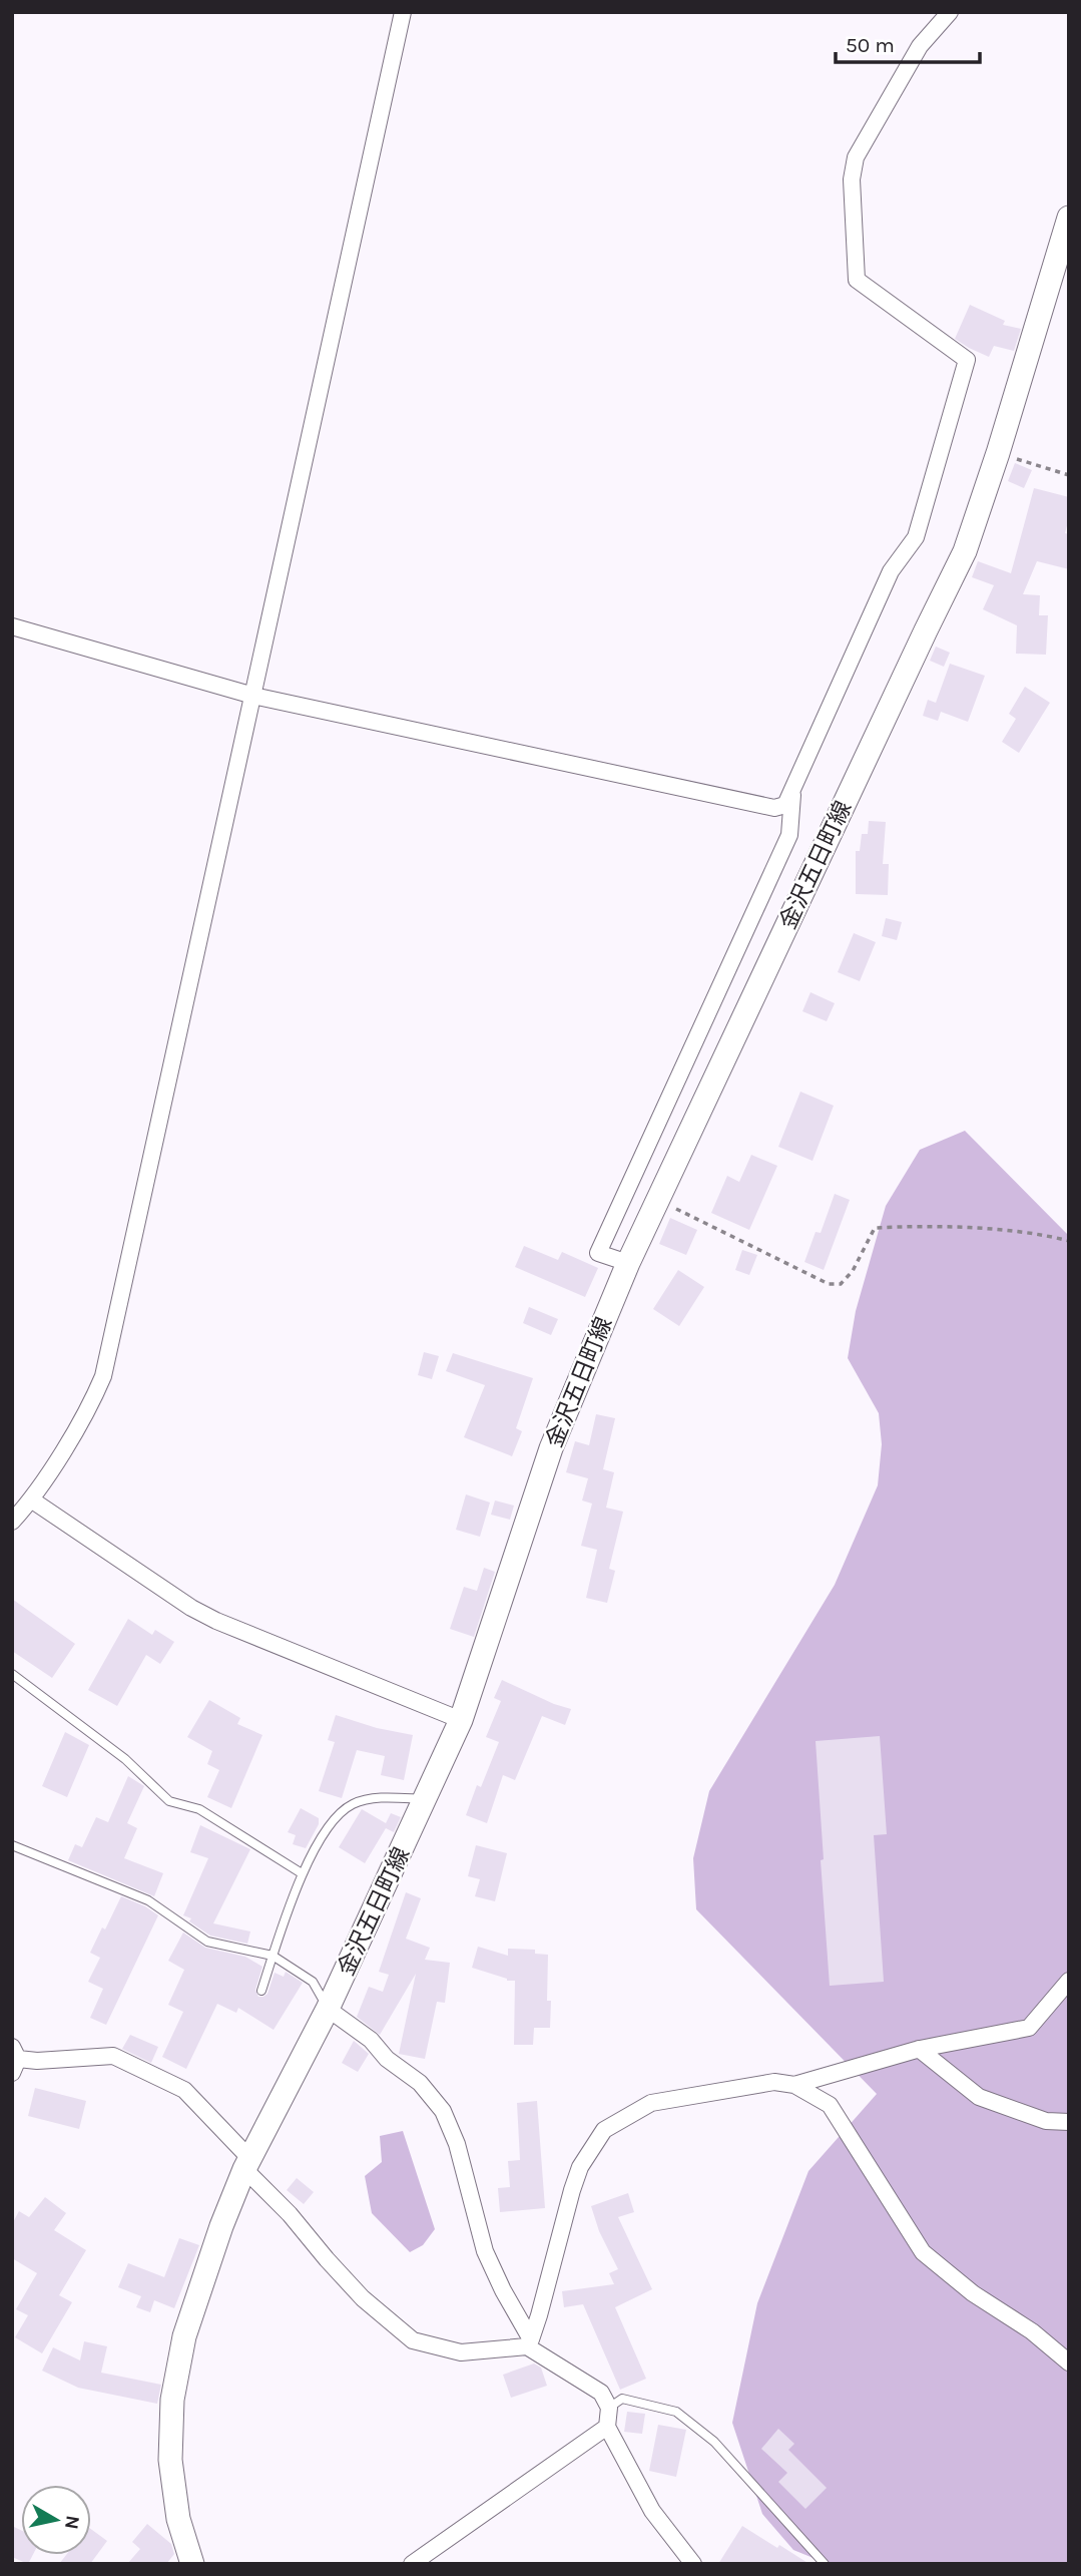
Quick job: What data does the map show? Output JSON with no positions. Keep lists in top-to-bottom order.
{
  "streets": {
    "main road": ["金沢五日町線"]
  },
  "scale_bar": "50 m",
  "north": "right"
}
